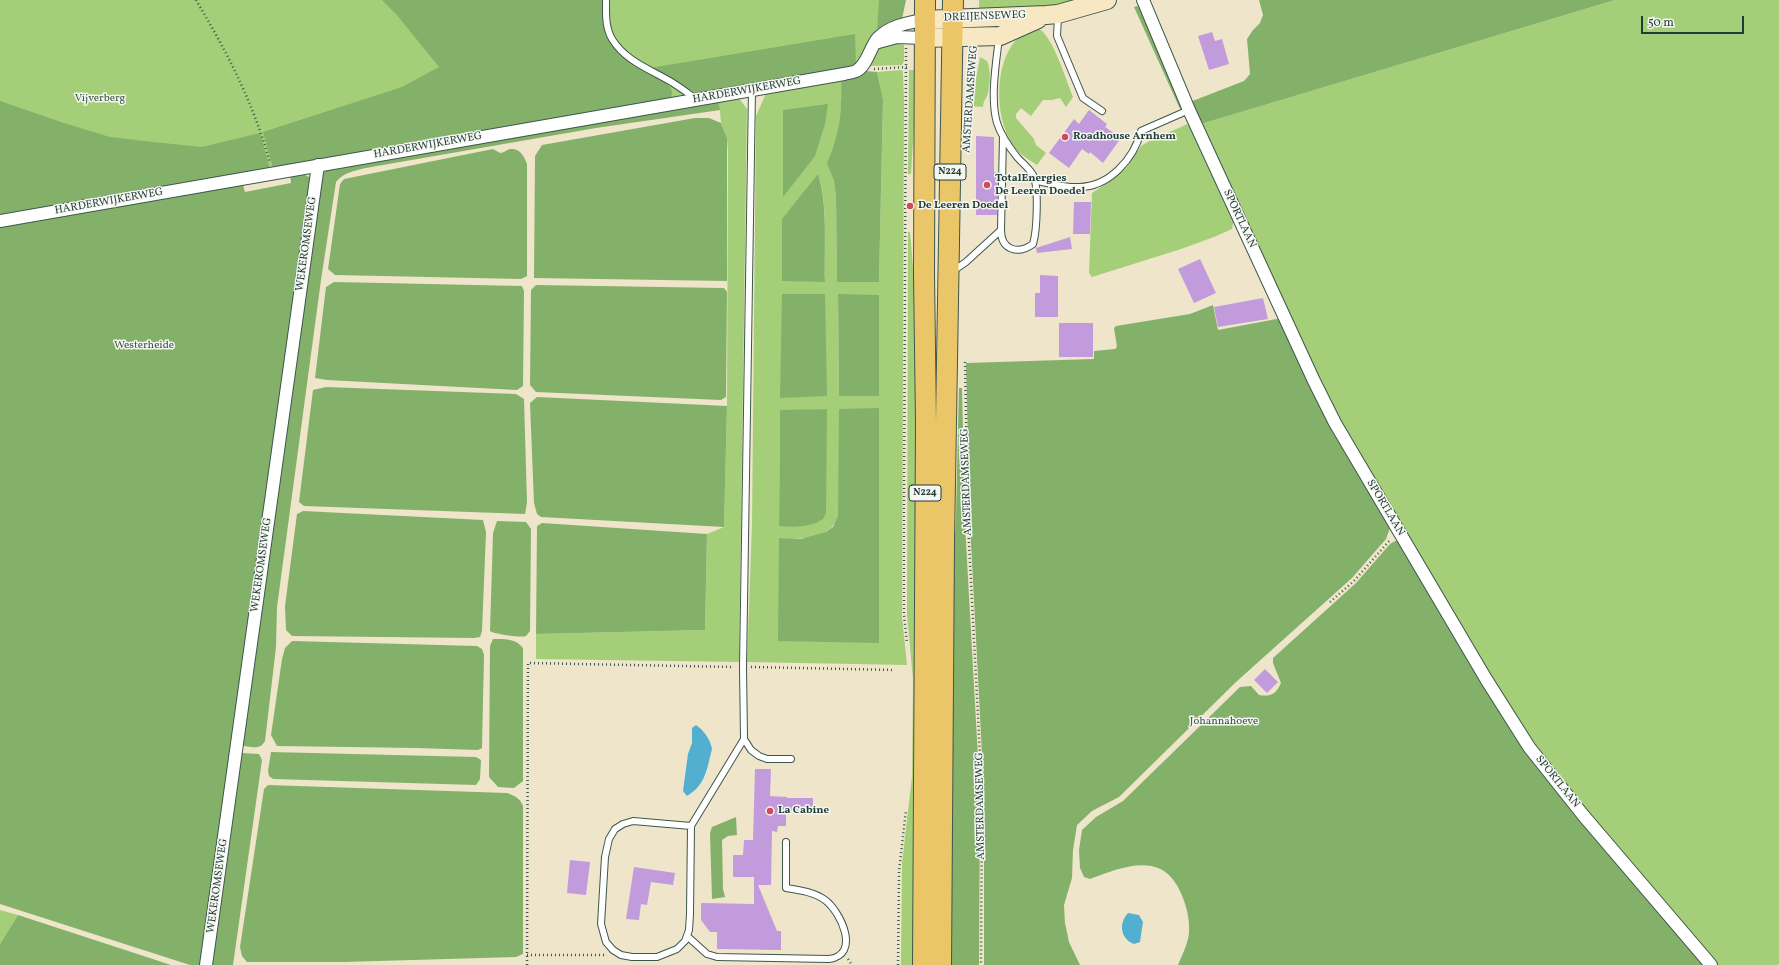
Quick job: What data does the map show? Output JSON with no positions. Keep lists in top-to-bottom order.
{
  "streets": {
    "main road": ["DREIJENSEWEG", "AMSTERDAMSEWEG", "N224"],
    "street": ["HARDERWIJKERWEG", "SPORTLAAN", "WEKEROMSEWEG"]
  },
  "crossings": [
    ["DREIJENSEWEG", "AMSTERDAMSEWEG"],
    ["DREIJENSEWEG", "N224"],
    ["HARDERWIJKERWEG", "WEKEROMSEWEG"]
  ],
  "parks": ["Vijverberg", "Westerheide", "Johannahoeve"],
  "places": [
    "Roadhouse Arnhem",
    "TotalEnergies De Leeren Doedel",
    "De Leeren Doedel",
    "La Cabine"
  ],
  "scale_bar": "50 m"
}
